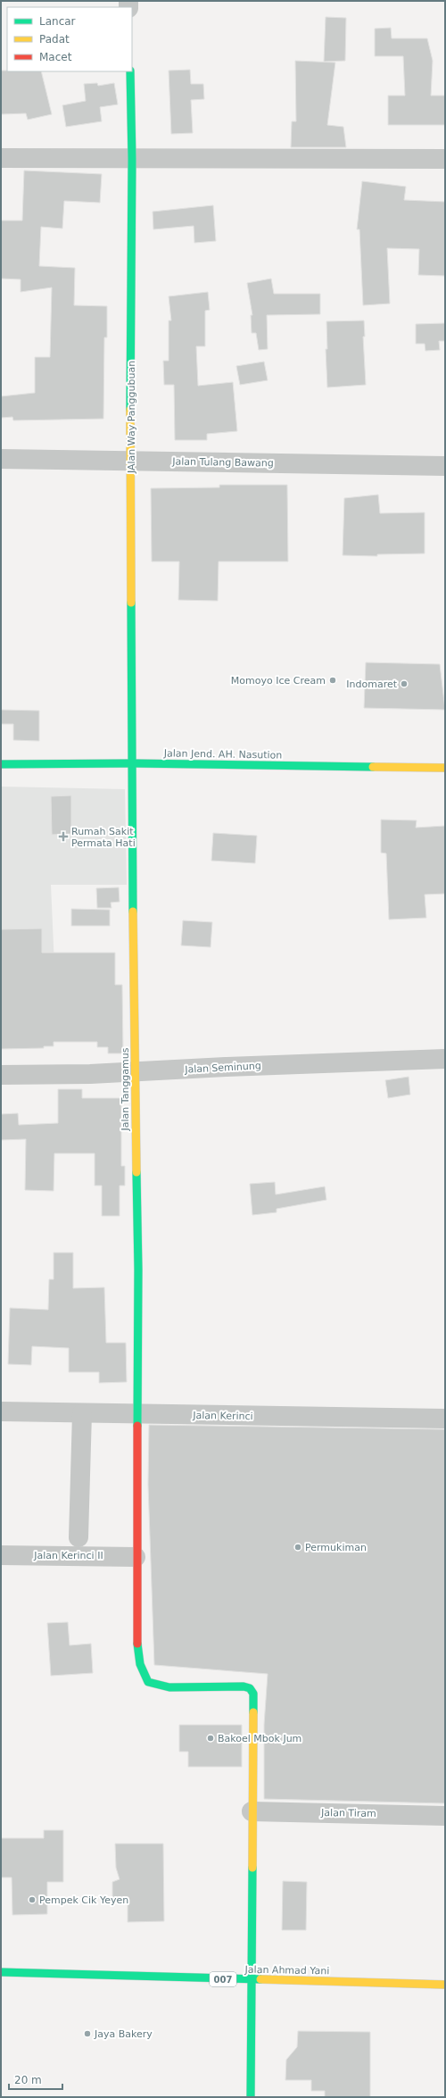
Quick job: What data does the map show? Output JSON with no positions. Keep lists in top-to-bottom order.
{
  "streets": {
    "main road": [
      "JAlan Way Panggubuan",
      "Jalan Jend. AH. Nasution",
      "Jalan Tanggamus",
      "Jalan Ahmad Yani",
      "007"
    ],
    "street": [
      "Jalan Tulang Bawang",
      "Jalan Seminung",
      "Jalan Kerinci",
      "Jalan Kerinci II",
      "Jalan Tiram"
    ]
  },
  "crossings": [
    ["JAlan Way Panggubuan", "Jalan Tulang Bawang"],
    ["JAlan Way Panggubuan", "Jalan Jend. AH. Nasution"],
    ["JAlan Way Panggubuan", "Jalan Tanggamus"],
    ["Jalan Jend. AH. Nasution", "Jalan Tanggamus"],
    ["Jalan Seminung", "Jalan Tanggamus"],
    ["Jalan Tanggamus", "Jalan Kerinci"],
    ["Jalan Tanggamus", "Jalan Kerinci II"],
    ["Jalan Tanggamus", "Jalan Tiram"]
  ],
  "places": {
    "other": [
      "Momoyo Ice Cream",
      "Indomaret",
      "Permukiman",
      "Bakoel Mbok Jum",
      "Pempek Cik Yeyen",
      "Jaya Bakery"
    ],
    "health": ["Rumah Sakit Permata Hati"]
  },
  "legend": ["Lancar", "Padat", "Macet"],
  "scale_bar": "20 m"
}
